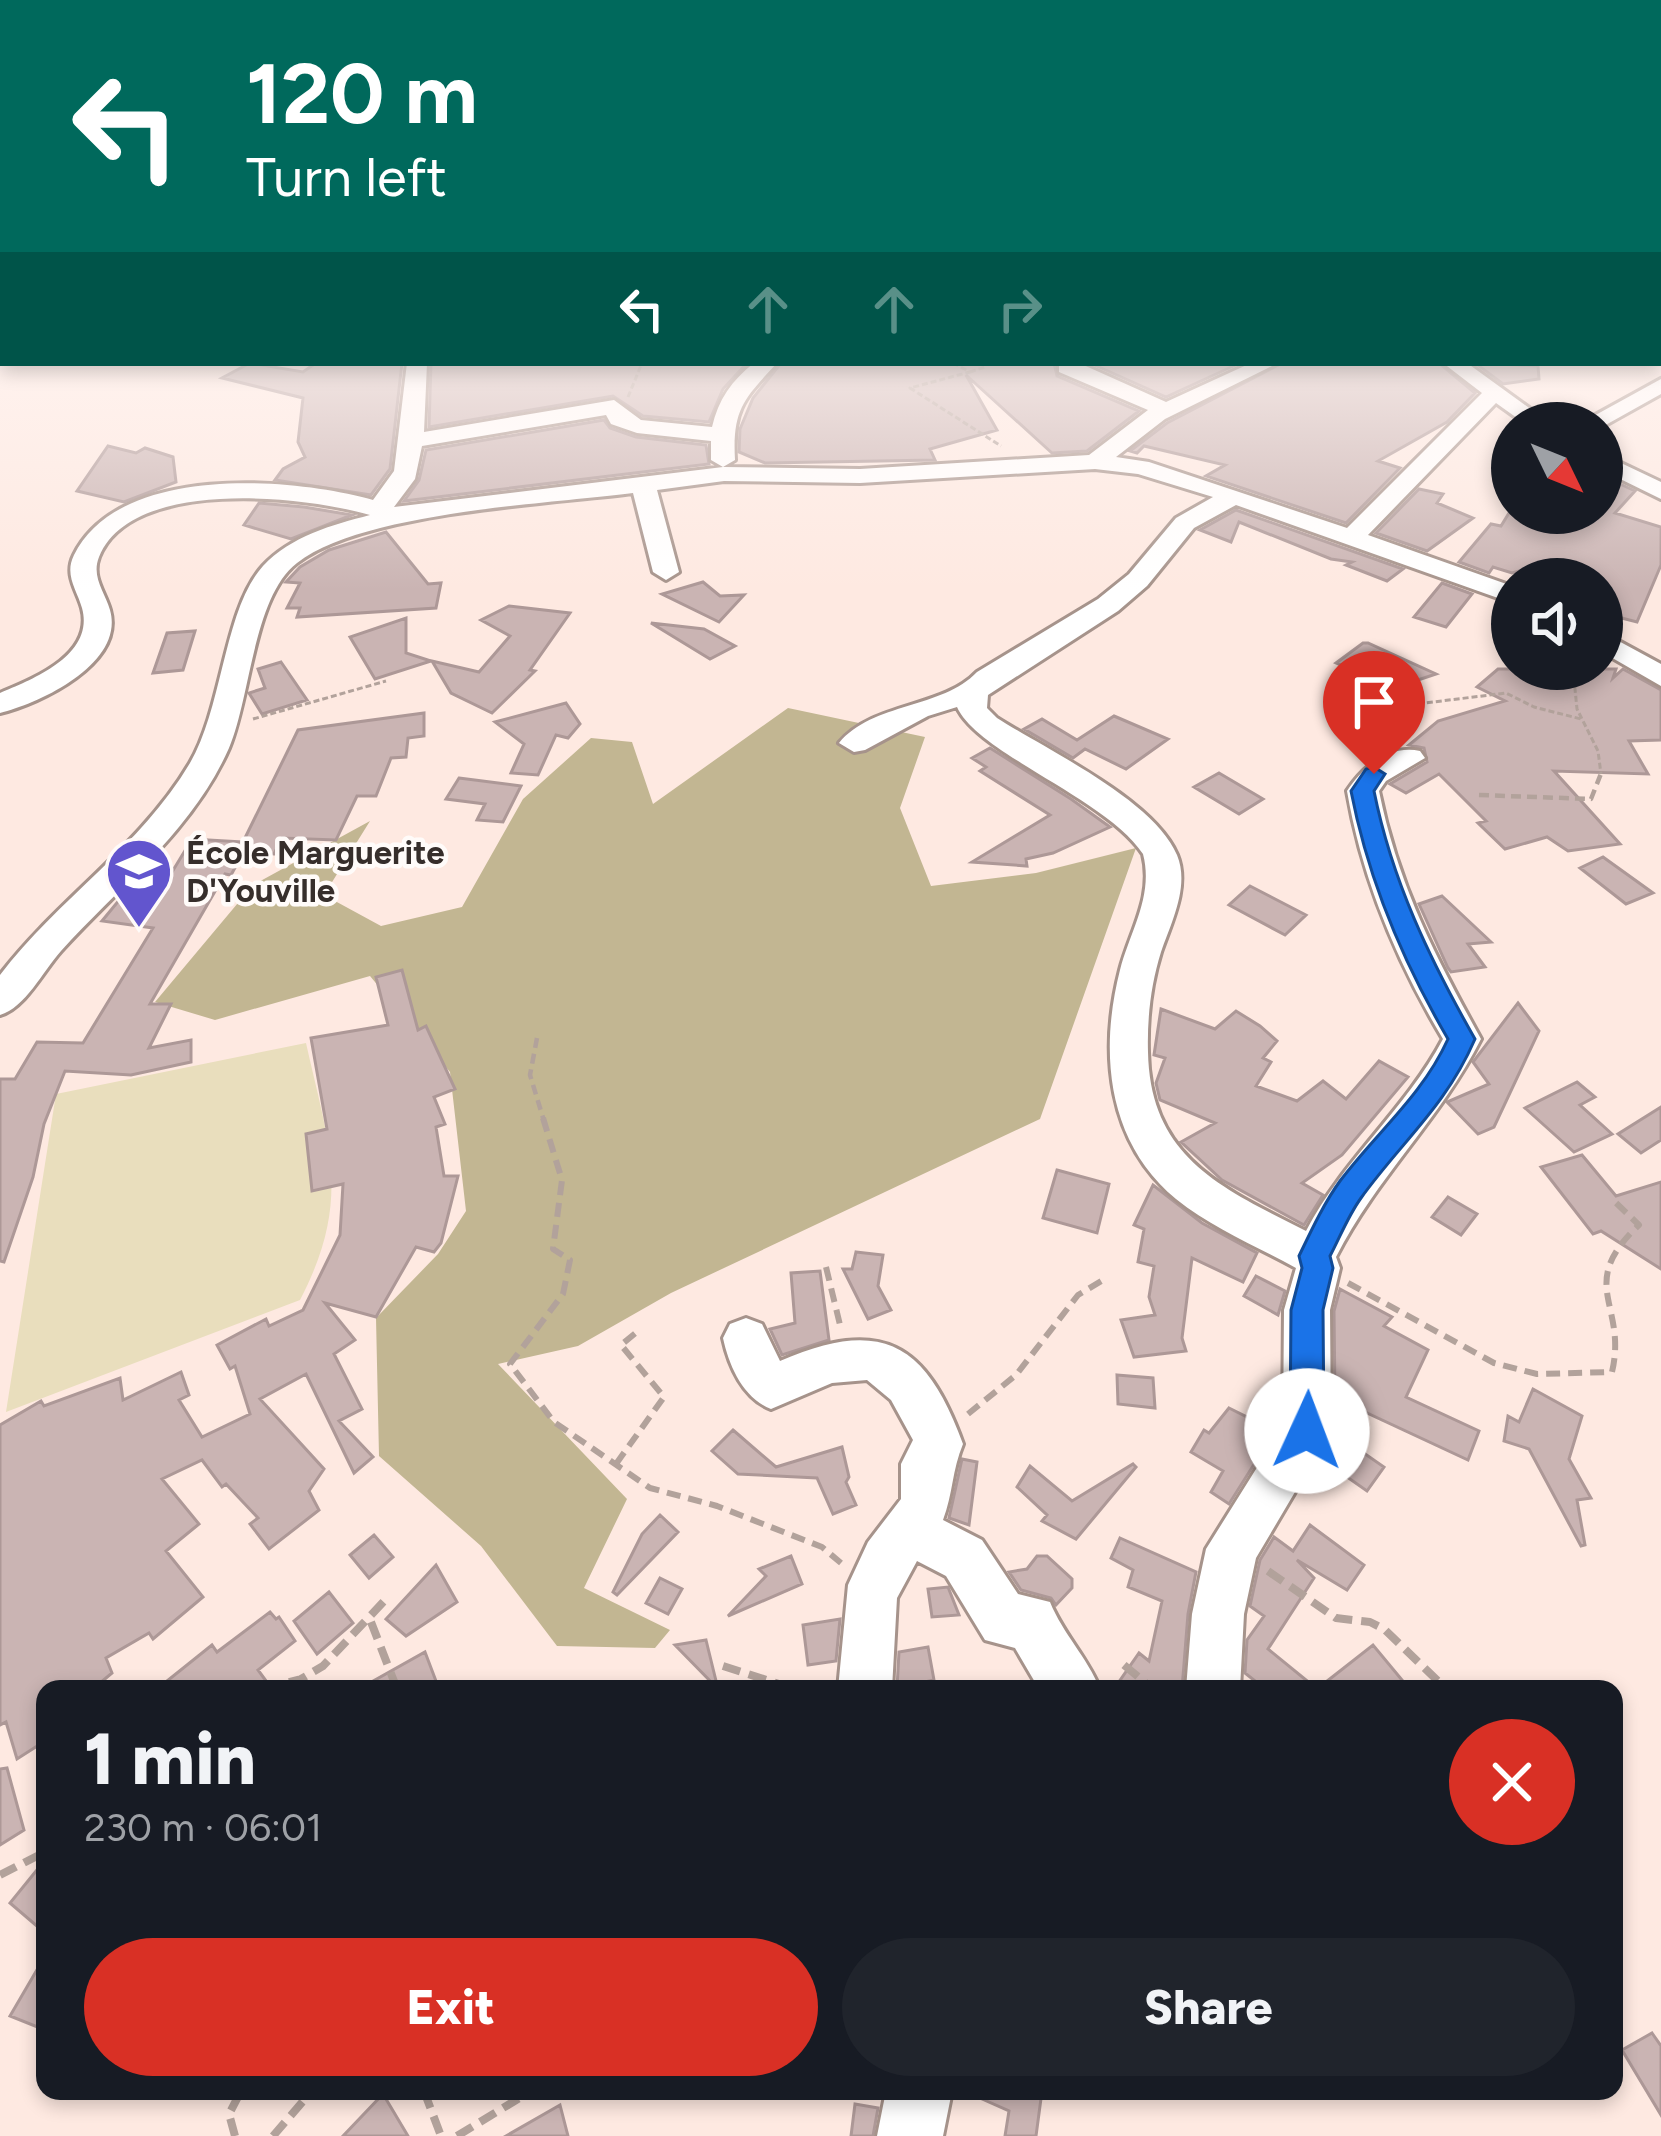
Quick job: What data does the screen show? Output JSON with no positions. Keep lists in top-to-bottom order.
{
  "places": {
    "school or university": ["École Marguerite D'Youville"]
  },
  "north": "bottom right",
  "page": {
    "turn": ["120 m", "Turn left"],
    "heading": ["1 min", "230 m · 06:01"],
    "buttons": ["Exit", "Share"]
  }
}
